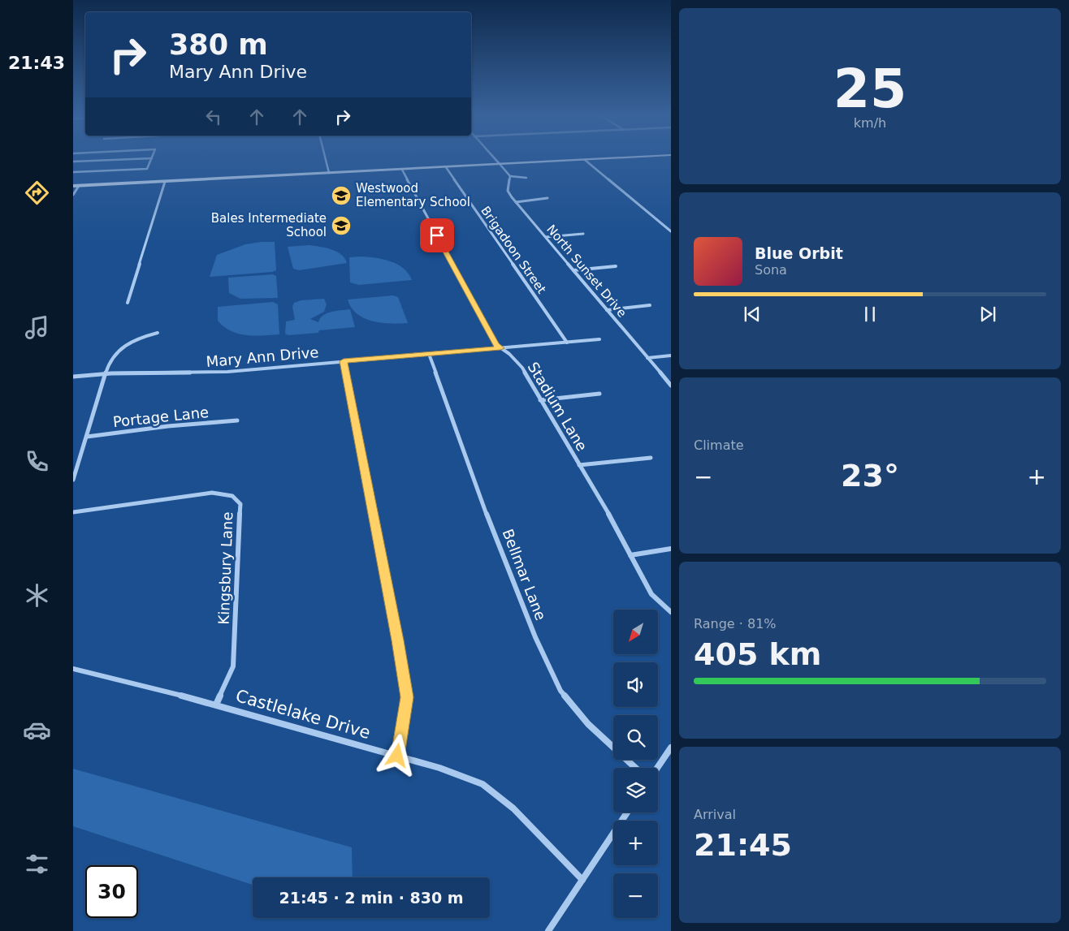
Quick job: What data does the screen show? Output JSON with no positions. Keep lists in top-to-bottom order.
{
  "streets": {
    "street": [
      "Brigadoon Street",
      "North Sunset Drive",
      "Mary Ann Drive",
      "Stadium Lane",
      "Portage Lane",
      "Kingsbury Lane",
      "Bellmar Lane",
      "Castlelake Drive"
    ]
  },
  "crossings": [
    ["Brigadoon Street", "Mary Ann Drive"],
    ["Mary Ann Drive", "Stadium Lane"],
    ["Mary Ann Drive", "Bellmar Lane"],
    ["Kingsbury Lane", "Castlelake Drive"]
  ],
  "places": {
    "school or university": ["Westwood Elementary School", "Bales Intermediate School"]
  },
  "north": "bottom left",
  "page": {
    "tabs": "21:43",
    "tile": [
      ["25", "km/h"],
      "Climate",
      ["Range · 81%", "405 km"],
      ["Arrival", "21:45"]
    ],
    "turn": ["380 m", "Mary Ann Drive"],
    "song": ["Blue Orbit", "Sona"],
    "heat": ["−", "23°", "+"],
    "map_buttons": ["+", "−"],
    "limit": "30",
    "trip": "21:45 · 2 min · 830 m"
  }
}
